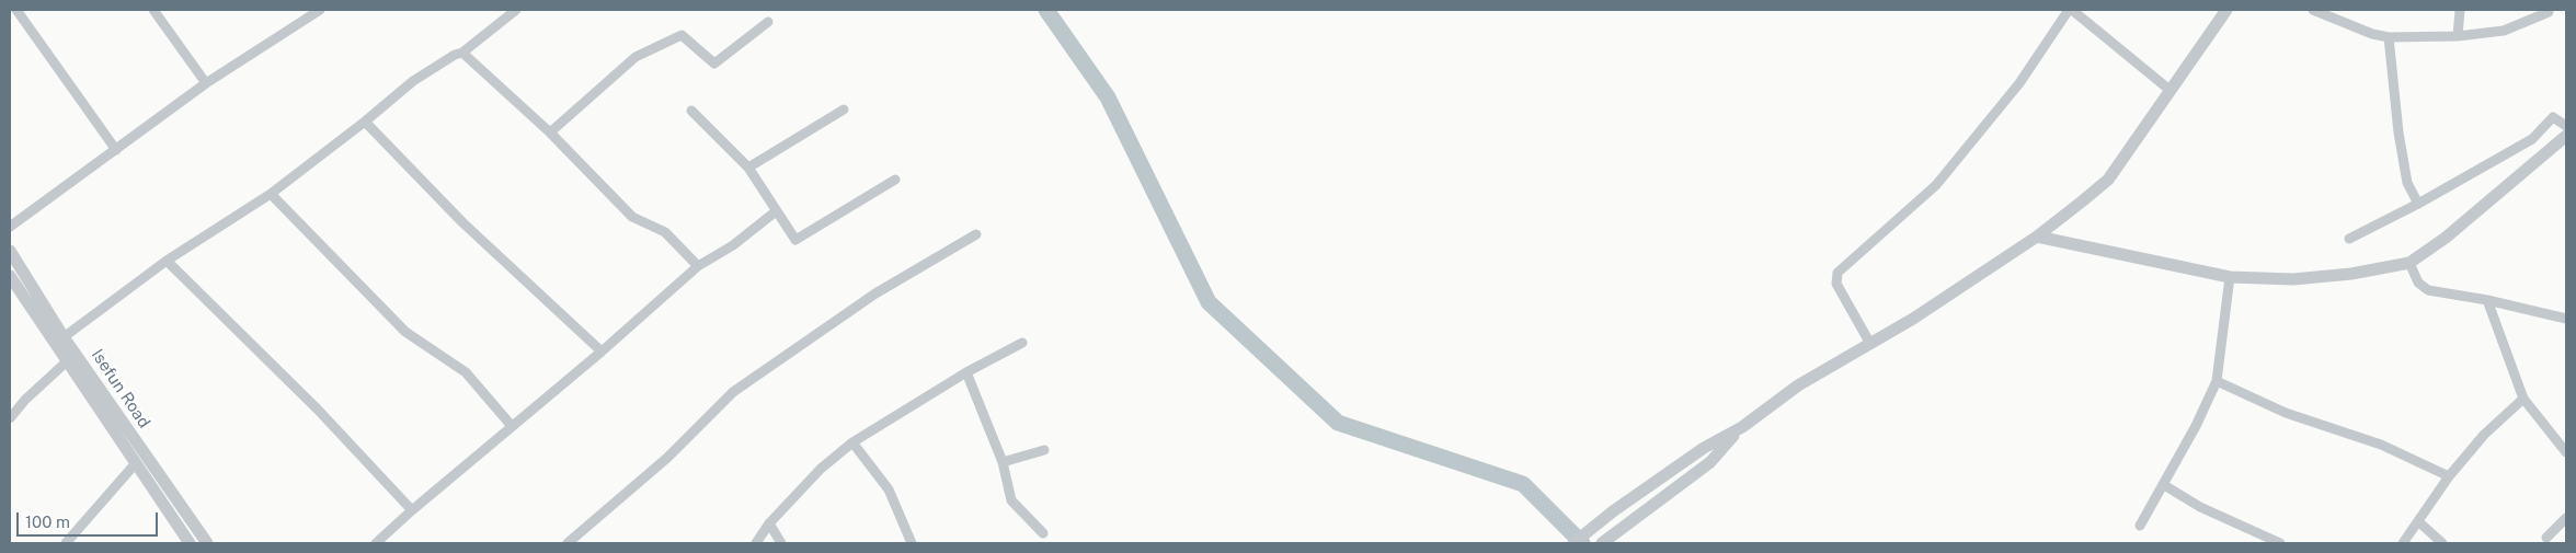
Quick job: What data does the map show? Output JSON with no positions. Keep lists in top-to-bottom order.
{
  "streets": {
    "street": ["Isefun Road"]
  },
  "scale_bar": "100 m"
}
